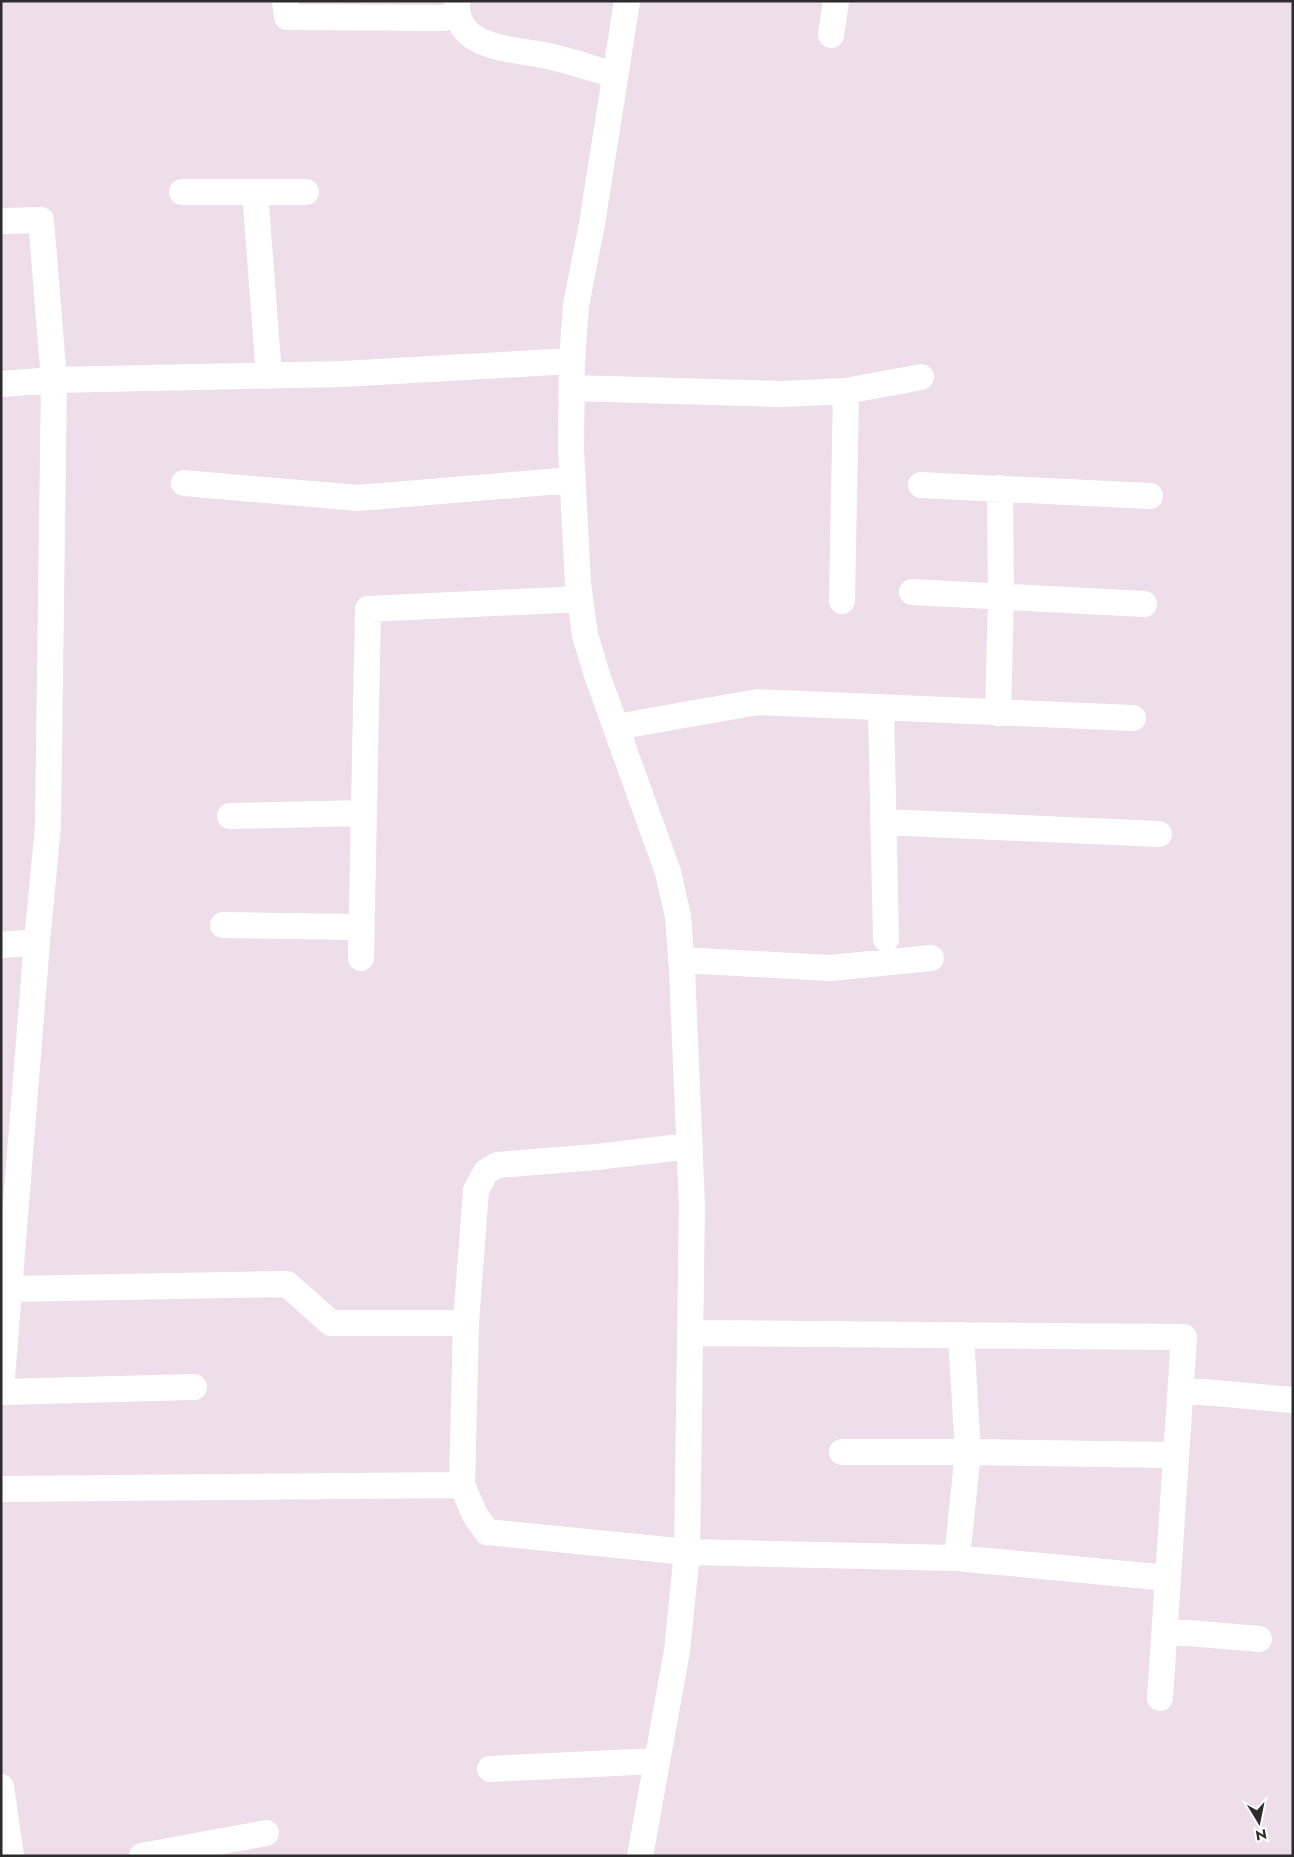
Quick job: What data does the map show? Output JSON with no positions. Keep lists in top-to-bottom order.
{
  "north": "bottom"
}
